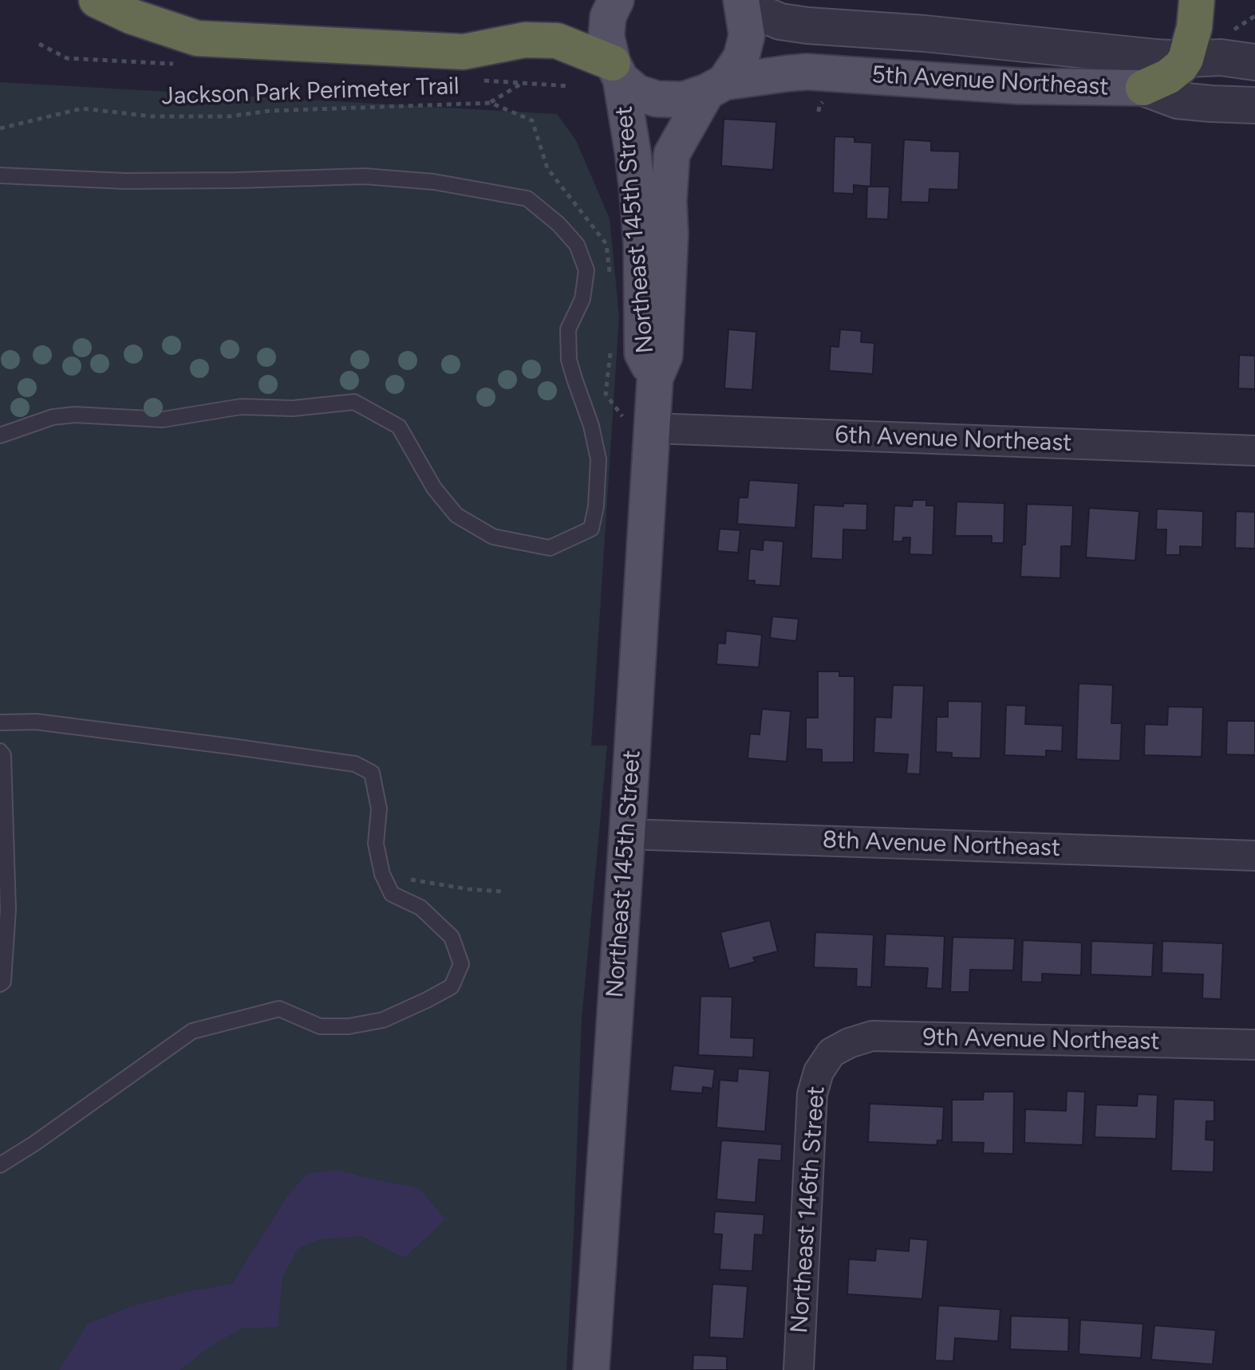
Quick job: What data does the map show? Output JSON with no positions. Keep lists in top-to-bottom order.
{
  "streets": {
    "main road": ["5th Avenue Northeast", "Northeast 145th Street"],
    "street": [
      "6th Avenue Northeast",
      "8th Avenue Northeast",
      "9th Avenue Northeast",
      "Northeast 146th Street"
    ],
    "path": ["Jackson Park Perimeter Trail"]
  },
  "crossings": [
    ["5th Avenue Northeast", "Northeast 145th Street"],
    ["Northeast 145th Street", "6th Avenue Northeast"],
    ["Northeast 145th Street", "8th Avenue Northeast"],
    ["9th Avenue Northeast", "Northeast 146th Street"]
  ]
}
